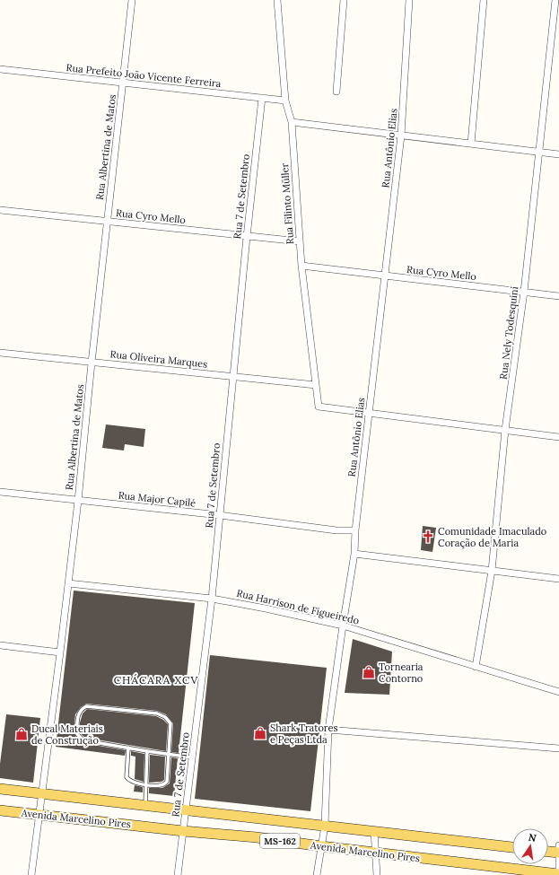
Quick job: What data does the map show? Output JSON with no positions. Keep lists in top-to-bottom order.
{
  "streets": {
    "main road": ["Avenida Marcelino Pires", "MS-162"],
    "street": [
      "Rua Prefeito João Vicente Ferreira",
      "Rua Albertina de Matos",
      "Rua Antônio Elias",
      "Rua 7 de Setembro",
      "Rua Filinto Müller",
      "Rua Cyro Mello",
      "Rua Nely Todesquini",
      "Rua Oliveira Marques",
      "Rua Major Capilé",
      "Rua Harrison de Figueiredo"
    ]
  },
  "crossings": [
    ["Rua Prefeito João Vicente Ferreira", "Rua Albertina de Matos"],
    ["Rua Prefeito João Vicente Ferreira", "Rua 7 de Setembro"],
    ["Rua Prefeito João Vicente Ferreira", "Rua Filinto Müller"],
    ["Rua Albertina de Matos", "Rua Cyro Mello"],
    ["Rua Albertina de Matos", "Rua Oliveira Marques"],
    ["Rua Albertina de Matos", "Rua Major Capilé"],
    ["Rua Albertina de Matos", "Rua Harrison de Figueiredo"],
    ["Rua Albertina de Matos", "Avenida Marcelino Pires"],
    ["Rua Antônio Elias", "Rua Filinto Müller"],
    ["Rua Antônio Elias", "Rua Cyro Mello"],
    ["Rua Antônio Elias", "Rua Major Capilé"],
    ["Rua Antônio Elias", "Rua Harrison de Figueiredo"],
    ["Rua Antônio Elias", "Avenida Marcelino Pires"],
    ["Rua 7 de Setembro", "Rua Cyro Mello"],
    ["Rua 7 de Setembro", "Rua Oliveira Marques"],
    ["Rua 7 de Setembro", "Rua Major Capilé"],
    ["Rua 7 de Setembro", "Rua Harrison de Figueiredo"],
    ["Rua 7 de Setembro", "Avenida Marcelino Pires"],
    ["Rua Filinto Müller", "Rua Cyro Mello"],
    ["Rua Filinto Müller", "Rua Oliveira Marques"],
    ["Rua Cyro Mello", "Rua Nely Todesquini"],
    ["Rua Nely Todesquini", "Rua Harrison de Figueiredo"]
  ],
  "districts": ["CHÁCARA XCV"],
  "places": {
    "church": ["Comunidade Imaculado Coração de Maria"],
    "shop": ["Tornearia Contorno", "Shark Tratores e Peças Ltda", "Ducal Materiais de Construção"]
  },
  "north": "top"
}
